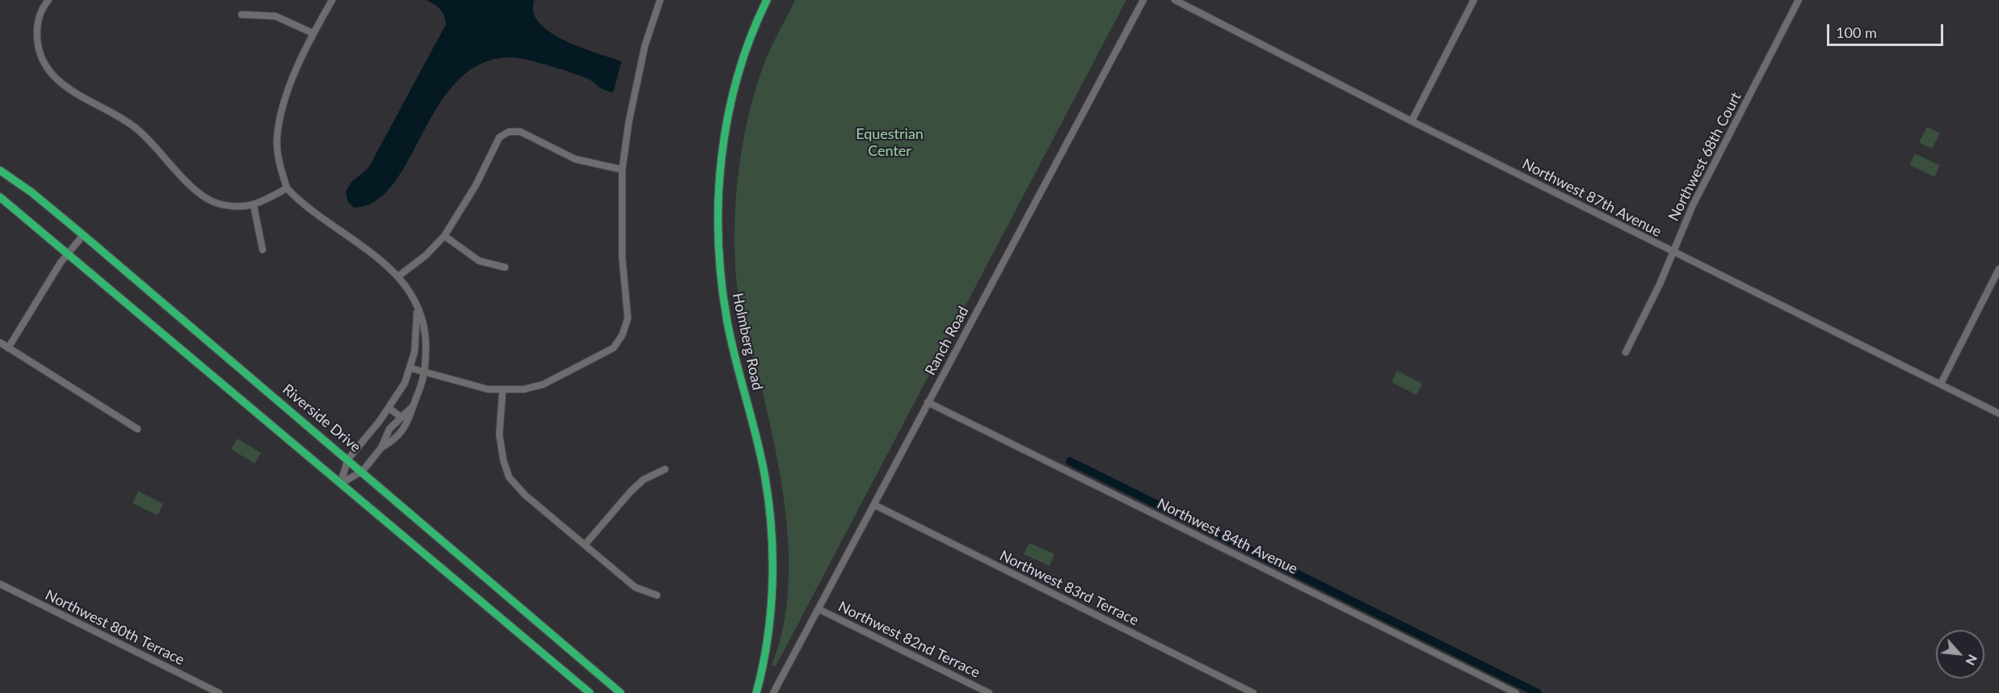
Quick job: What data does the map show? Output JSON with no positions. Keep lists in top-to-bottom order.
{
  "streets": {
    "street": [
      "Northwest 68th Court",
      "Northwest 87th Avenue",
      "Ranch Road",
      "Holmberg Road",
      "Riverside Drive",
      "Northwest 84th Avenue",
      "Northwest 83rd Terrace",
      "Northwest 80th Terrace",
      "Northwest 82nd Terrace"
    ]
  },
  "crossings": [
    ["Northwest 68th Court", "Northwest 87th Avenue"],
    ["Ranch Road", "Northwest 84th Avenue"],
    ["Ranch Road", "Northwest 83rd Terrace"],
    ["Ranch Road", "Northwest 82nd Terrace"]
  ],
  "parks": ["Equestrian Center"],
  "scale_bar": "100 m",
  "north": "bottom right"
}
